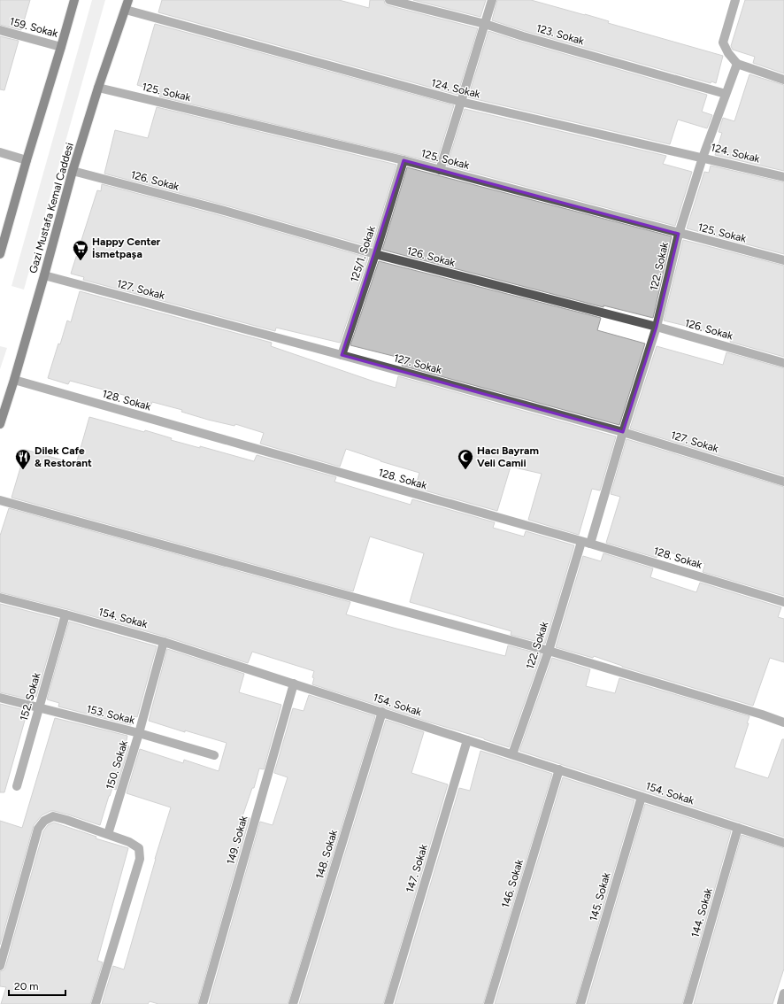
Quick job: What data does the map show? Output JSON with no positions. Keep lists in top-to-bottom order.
{
  "streets": {
    "main road": ["Gazi Mustafa Kemal Caddesi"],
    "street": [
      "159. Sokak",
      "123. Sokak",
      "124. Sokak",
      "125. Sokak",
      "126. Sokak",
      "125/1. Sokak",
      "122. Sokak",
      "127. Sokak",
      "128. Sokak",
      "154. Sokak",
      "152. Sokak",
      "153. Sokak",
      "150. Sokak",
      "149. Sokak",
      "148. Sokak",
      "147. Sokak",
      "146. Sokak",
      "145. Sokak",
      "144. Sokak"
    ]
  },
  "crossings": [
    ["123. Sokak", "122. Sokak"],
    ["124. Sokak", "Gazi Mustafa Kemal Caddesi"],
    ["124. Sokak", "122. Sokak"],
    ["125. Sokak", "Gazi Mustafa Kemal Caddesi"],
    ["125. Sokak", "125/1. Sokak"],
    ["125. Sokak", "122. Sokak"],
    ["126. Sokak", "Gazi Mustafa Kemal Caddesi"],
    ["126. Sokak", "125/1. Sokak"],
    ["126. Sokak", "122. Sokak"],
    ["Gazi Mustafa Kemal Caddesi", "127. Sokak"],
    ["Gazi Mustafa Kemal Caddesi", "128. Sokak"],
    ["125/1. Sokak", "127. Sokak"],
    ["122. Sokak", "127. Sokak"],
    ["122. Sokak", "128. Sokak"],
    ["122. Sokak", "154. Sokak"],
    ["154. Sokak", "152. Sokak"],
    ["154. Sokak", "150. Sokak"],
    ["154. Sokak", "149. Sokak"],
    ["154. Sokak", "148. Sokak"],
    ["154. Sokak", "147. Sokak"],
    ["154. Sokak", "146. Sokak"],
    ["154. Sokak", "145. Sokak"],
    ["154. Sokak", "144. Sokak"],
    ["152. Sokak", "153. Sokak"],
    ["153. Sokak", "150. Sokak"]
  ],
  "places": {
    "supermarket": ["Happy Center İsmetpaşa"],
    "restaurant": ["Dilek Cafe & Restorant"],
    "mosque": ["Hacı Bayram Veli Camii"]
  },
  "scale_bar": "20 m"
}
